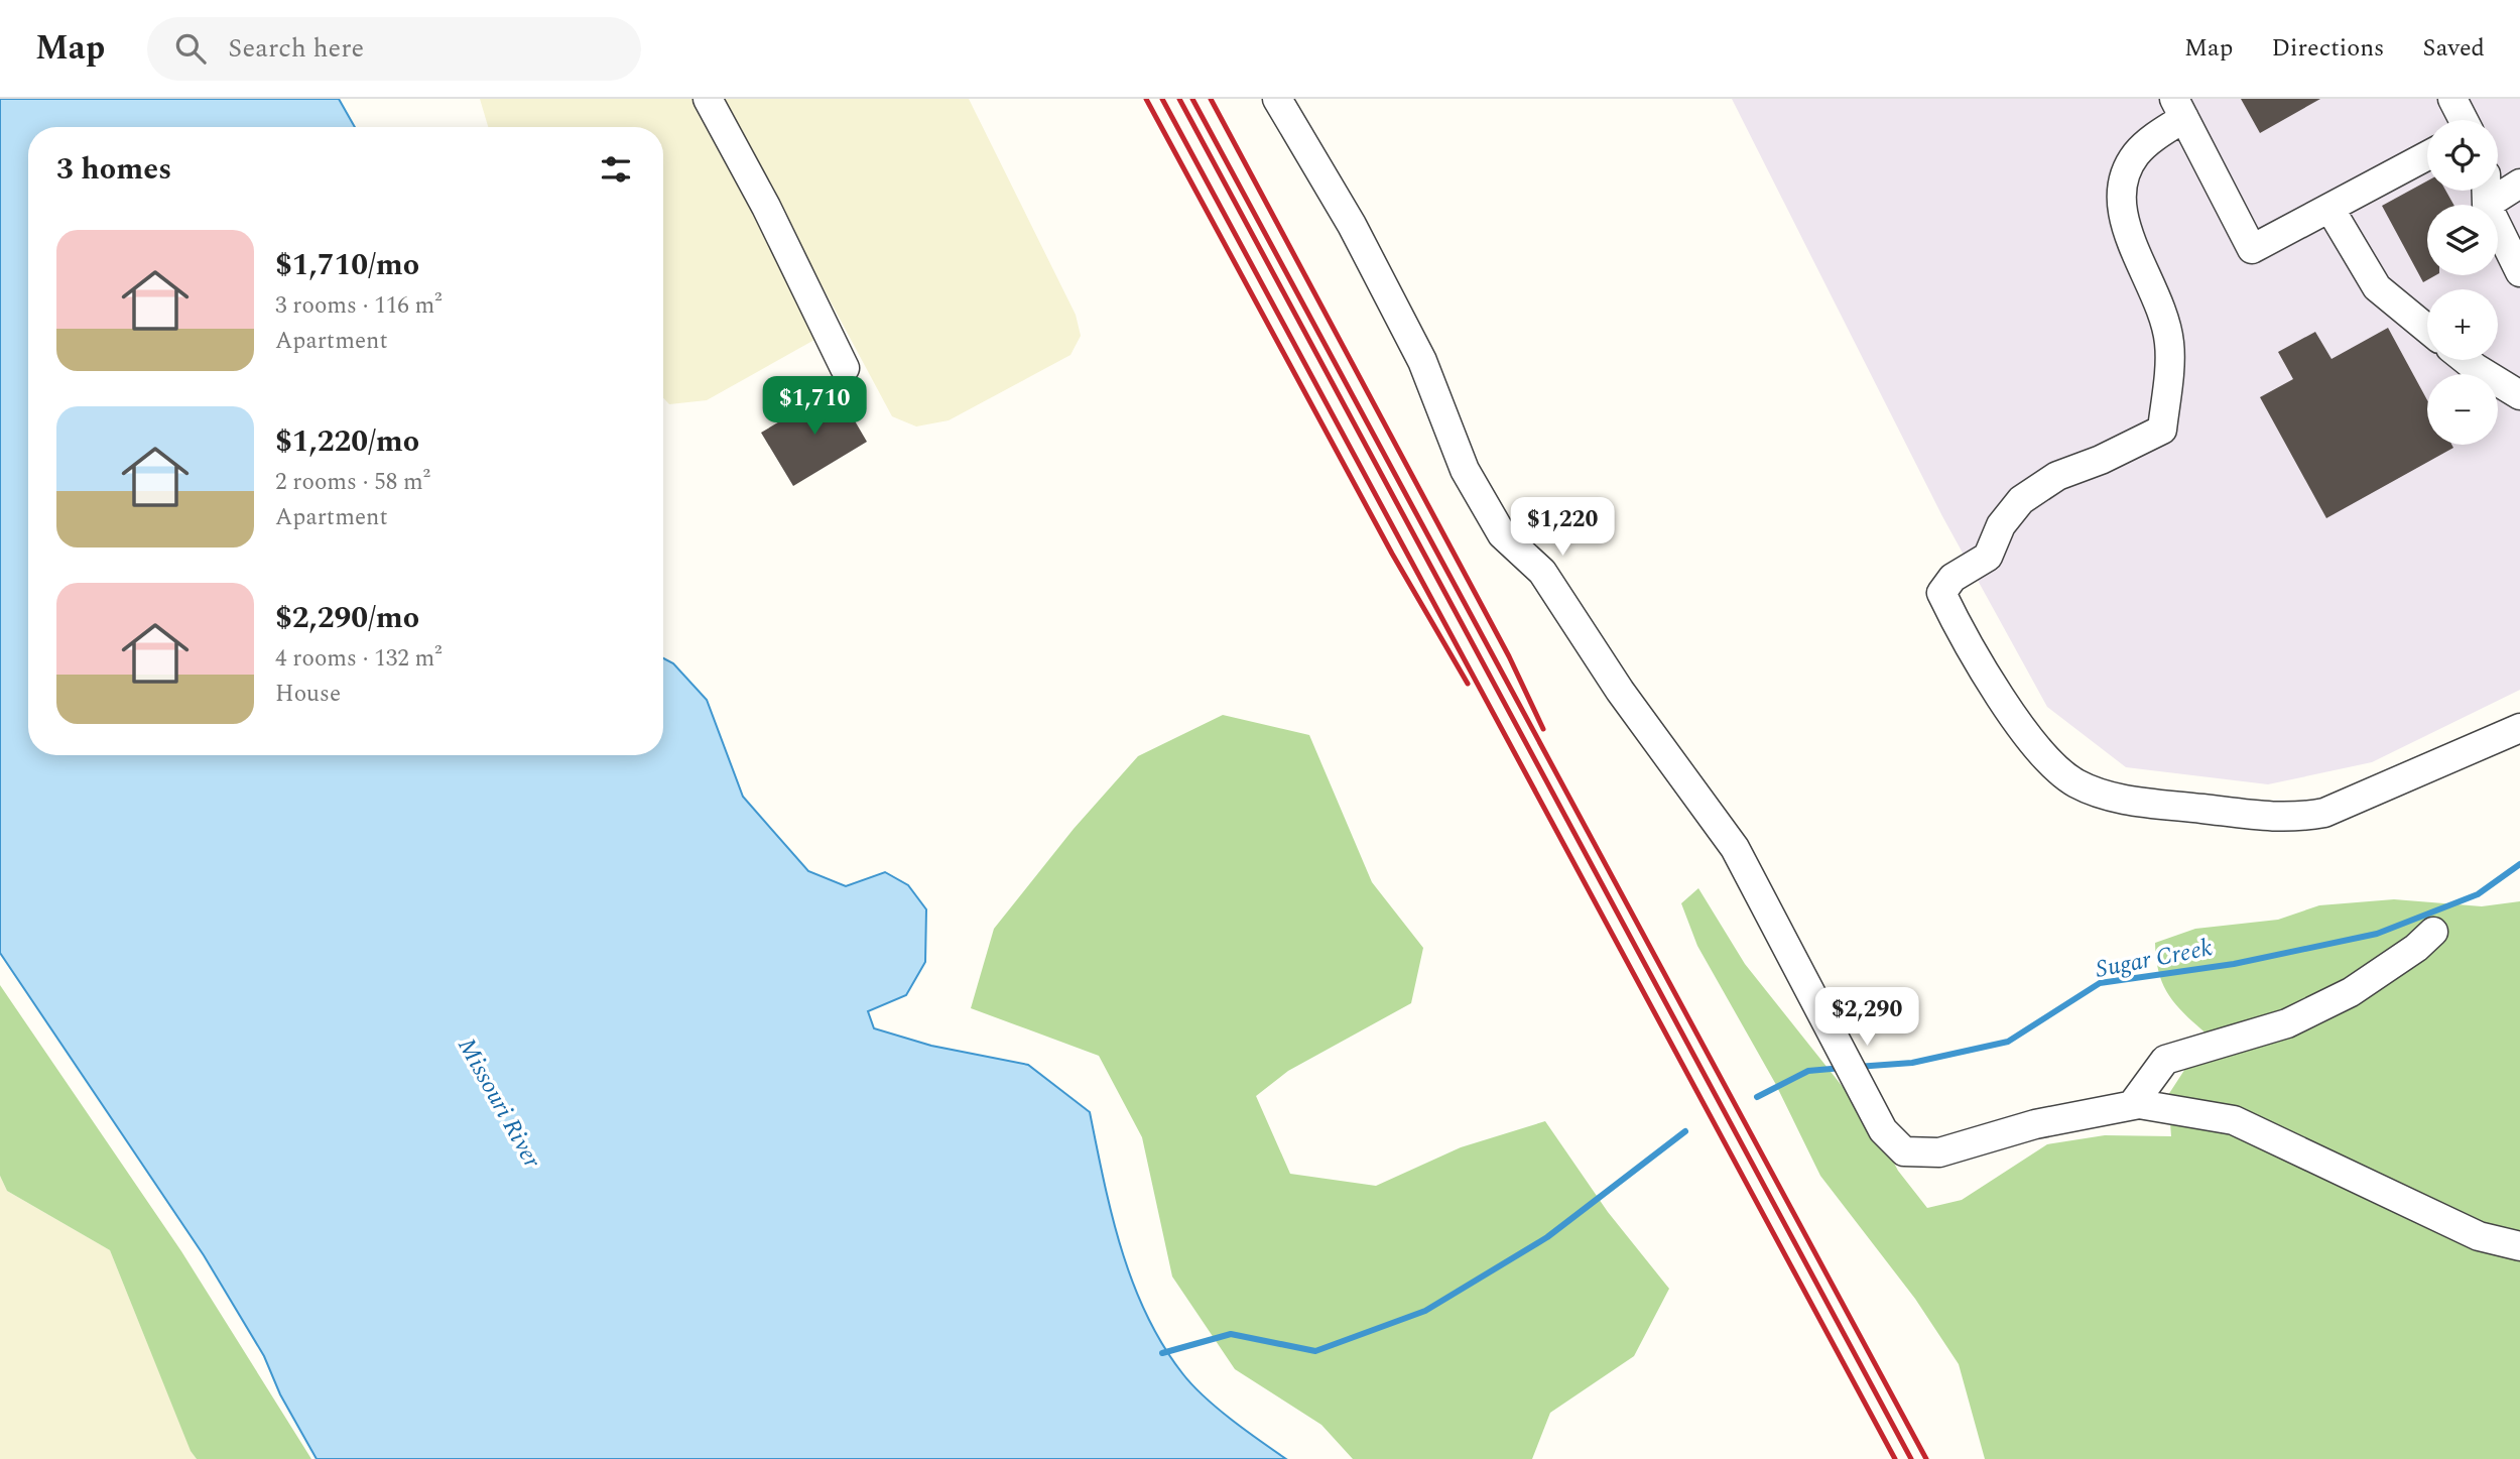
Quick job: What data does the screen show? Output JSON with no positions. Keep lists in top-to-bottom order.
{
  "water": ["Sugar Creek", "Missouri River"],
  "page": {
    "header": "Map",
    "search": "Search here",
    "nav": ["Map", "Directions", "Saved"],
    "map_buttons": ["+", "−"],
    "heading": "3 homes",
    "list": [
      {
        "name": "$1,710/mo",
        "note": "3 rooms · 116 m² · Apartment"
      },
      {
        "name": "$1,220/mo",
        "note": "2 rooms · 58 m² · Apartment"
      },
      {
        "name": "$2,290/mo",
        "note": "4 rooms · 132 m² · House"
      }
    ],
    "price": ["$1,710", "$1,220", "$2,290"]
  }
}
